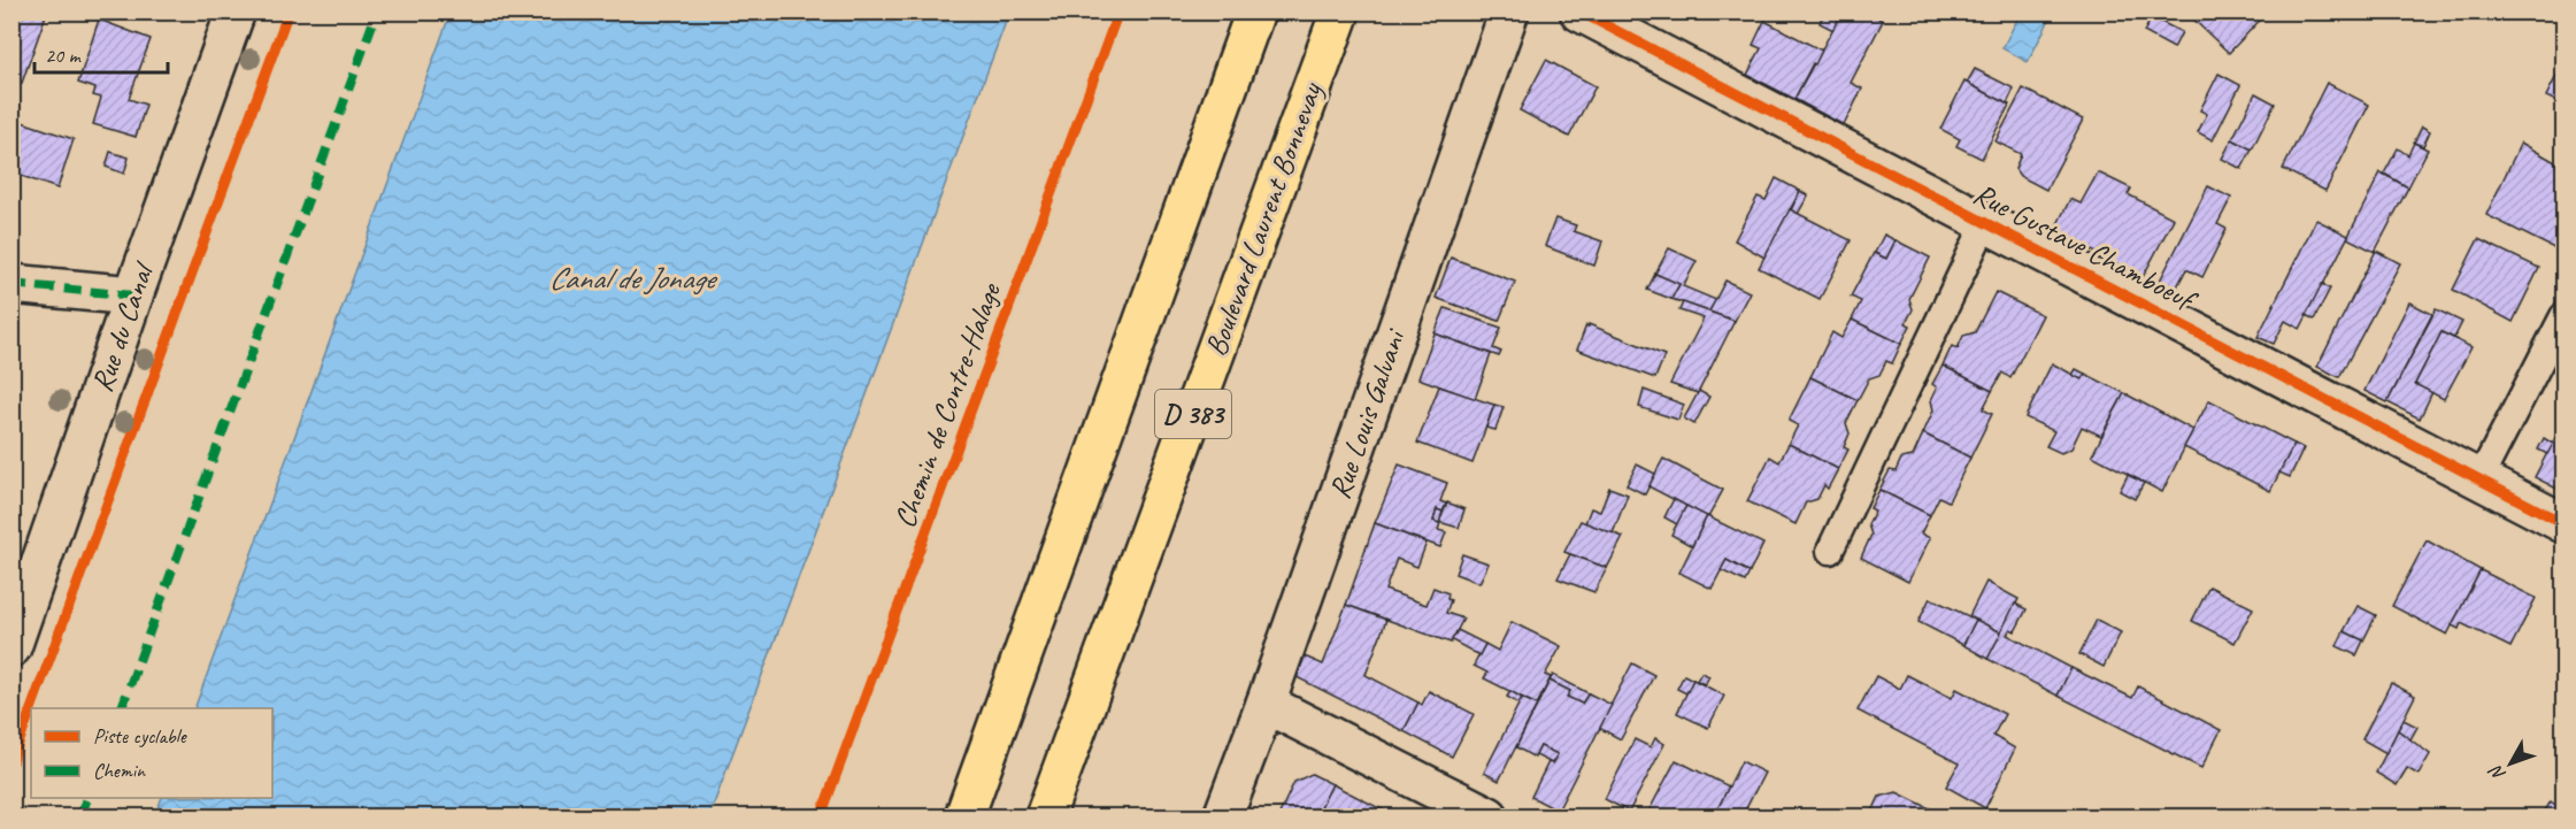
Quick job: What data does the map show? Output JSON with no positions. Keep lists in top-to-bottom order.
{
  "streets": {
    "highway": ["Boulevard Laurent Bonnevay", "D 383"],
    "street": ["Rue Gustave Chamboeuf", "Rue du Canal", "Rue Louis Galvani"],
    "cycle path": ["Chemin de Contre-Halage"]
  },
  "water": ["Canal de Jonage"],
  "legend": ["Piste cyclable", "Chemin"],
  "scale_bar": "20 m",
  "north": "bottom left"
}
